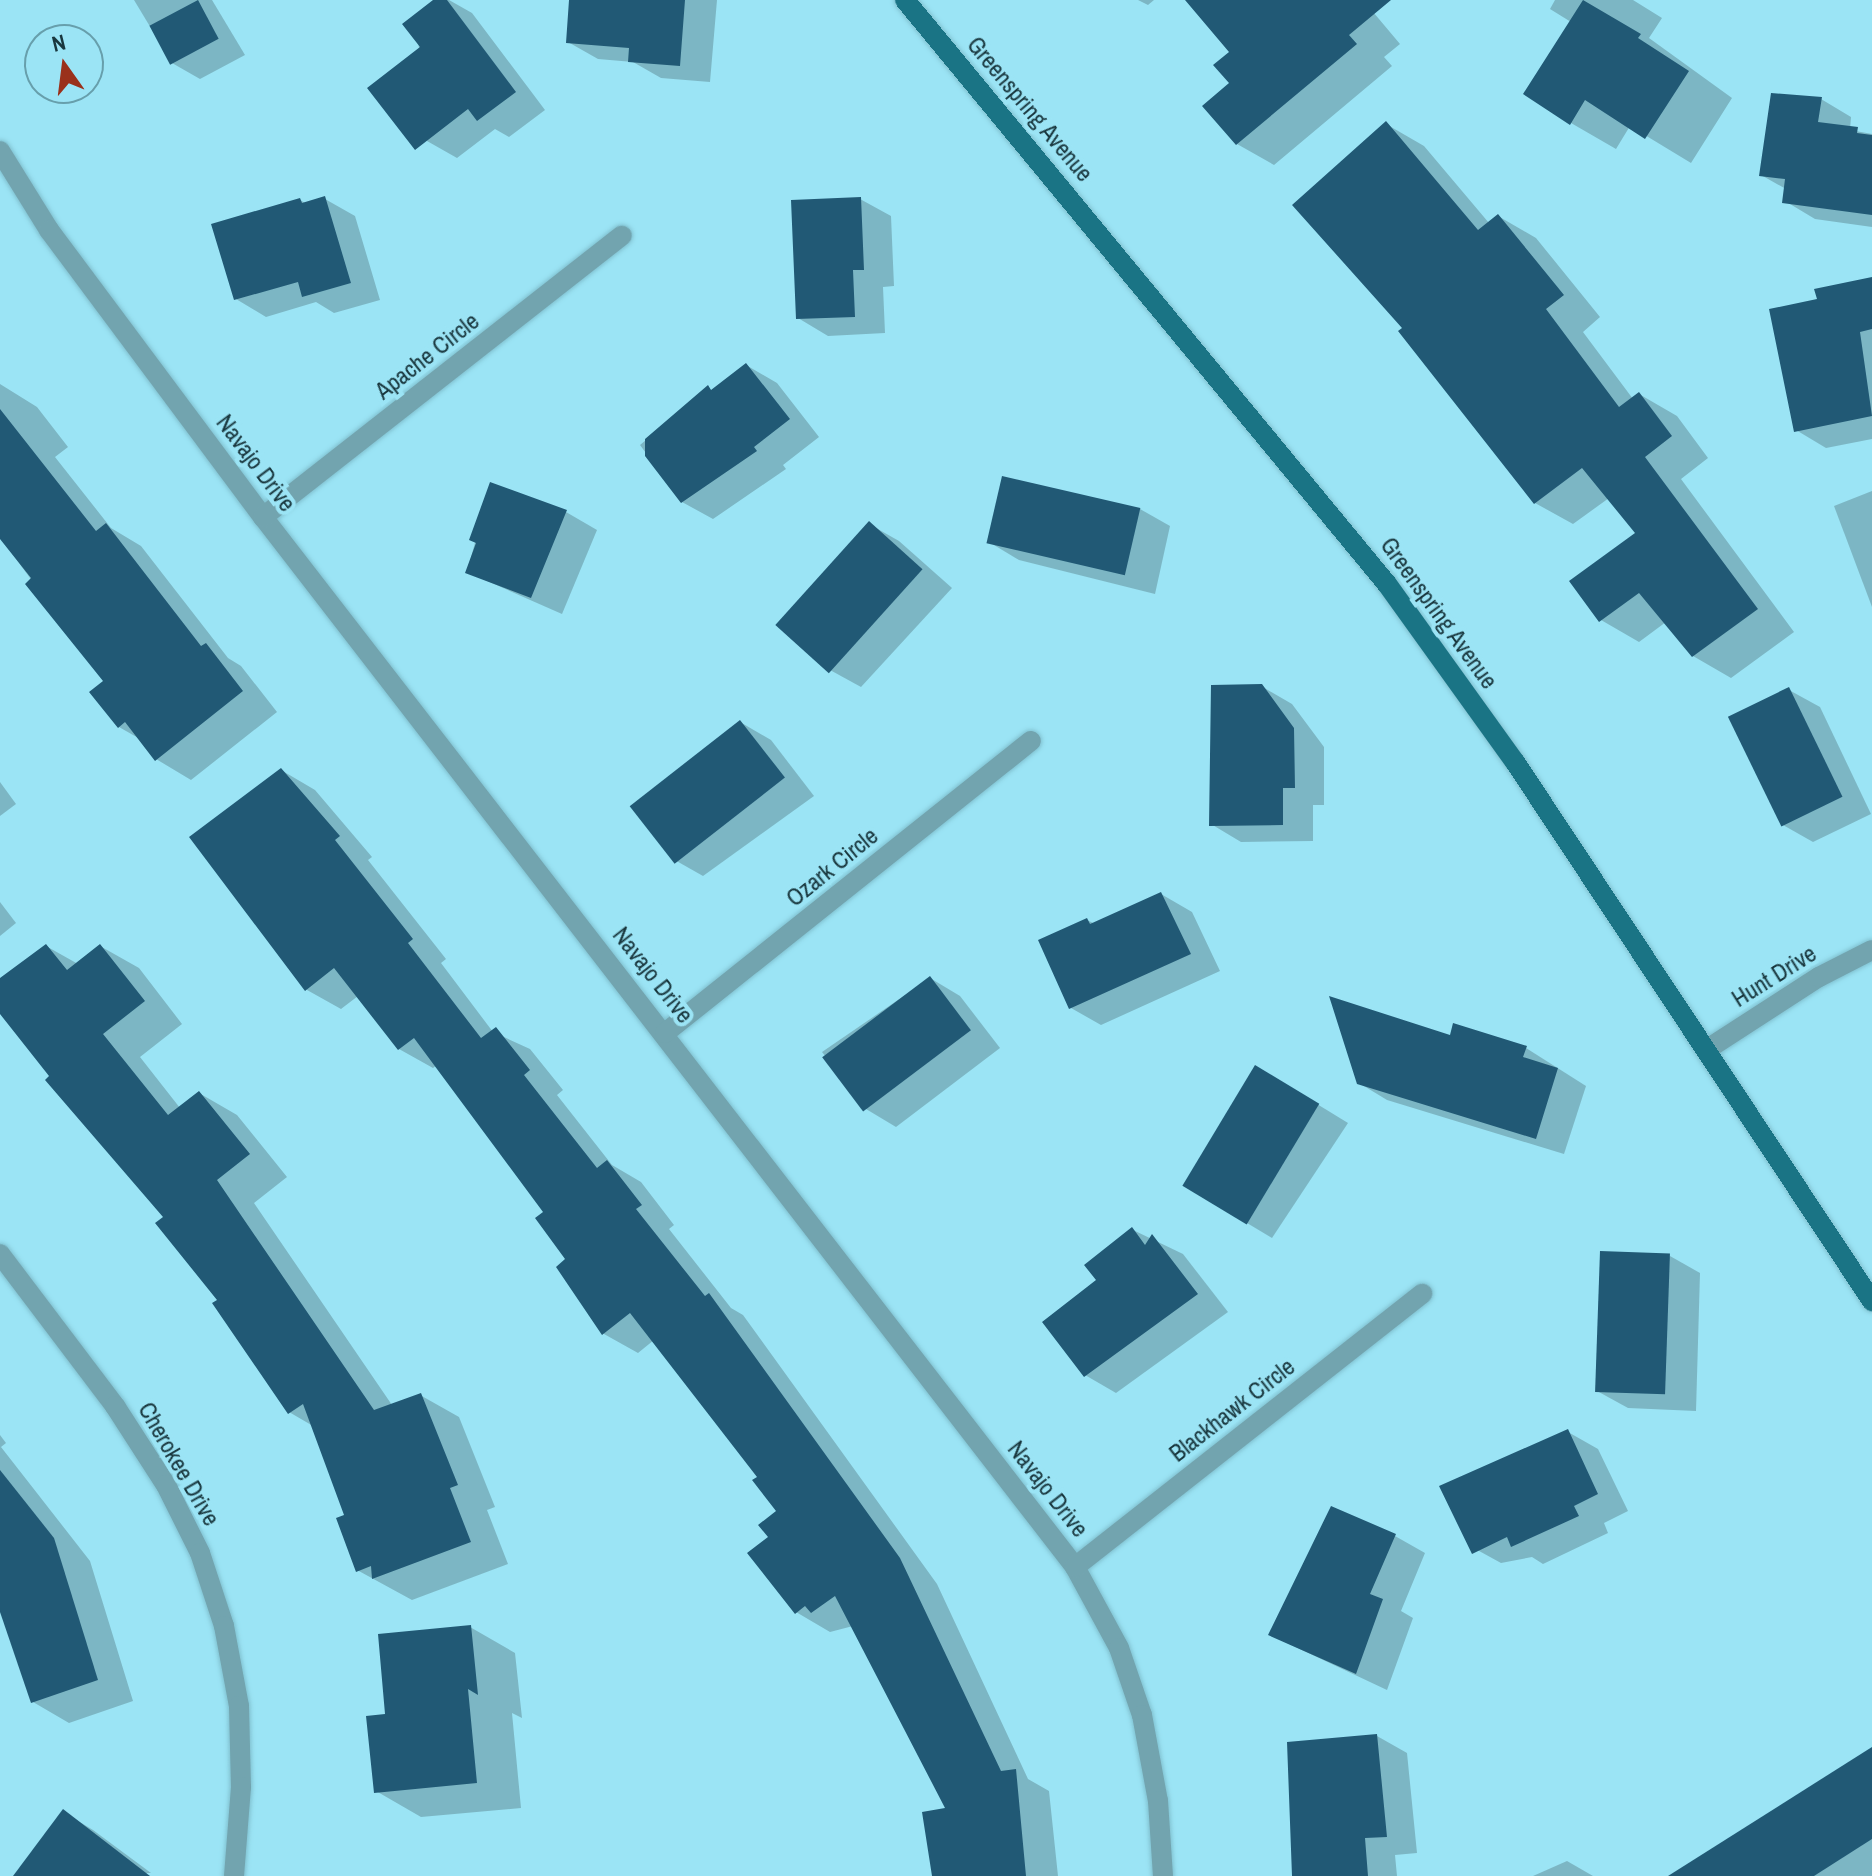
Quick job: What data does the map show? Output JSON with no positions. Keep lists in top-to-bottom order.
{
  "streets": {
    "main road": ["Greenspring Avenue"],
    "street": [
      "Apache Circle",
      "Navajo Drive",
      "Ozark Circle",
      "Hunt Drive",
      "Blackhawk Circle",
      "Cherokee Drive"
    ]
  },
  "crossings": [
    ["Greenspring Avenue", "Hunt Drive"],
    ["Apache Circle", "Navajo Drive"],
    ["Navajo Drive", "Ozark Circle"],
    ["Navajo Drive", "Blackhawk Circle"]
  ],
  "north": "top"
}
